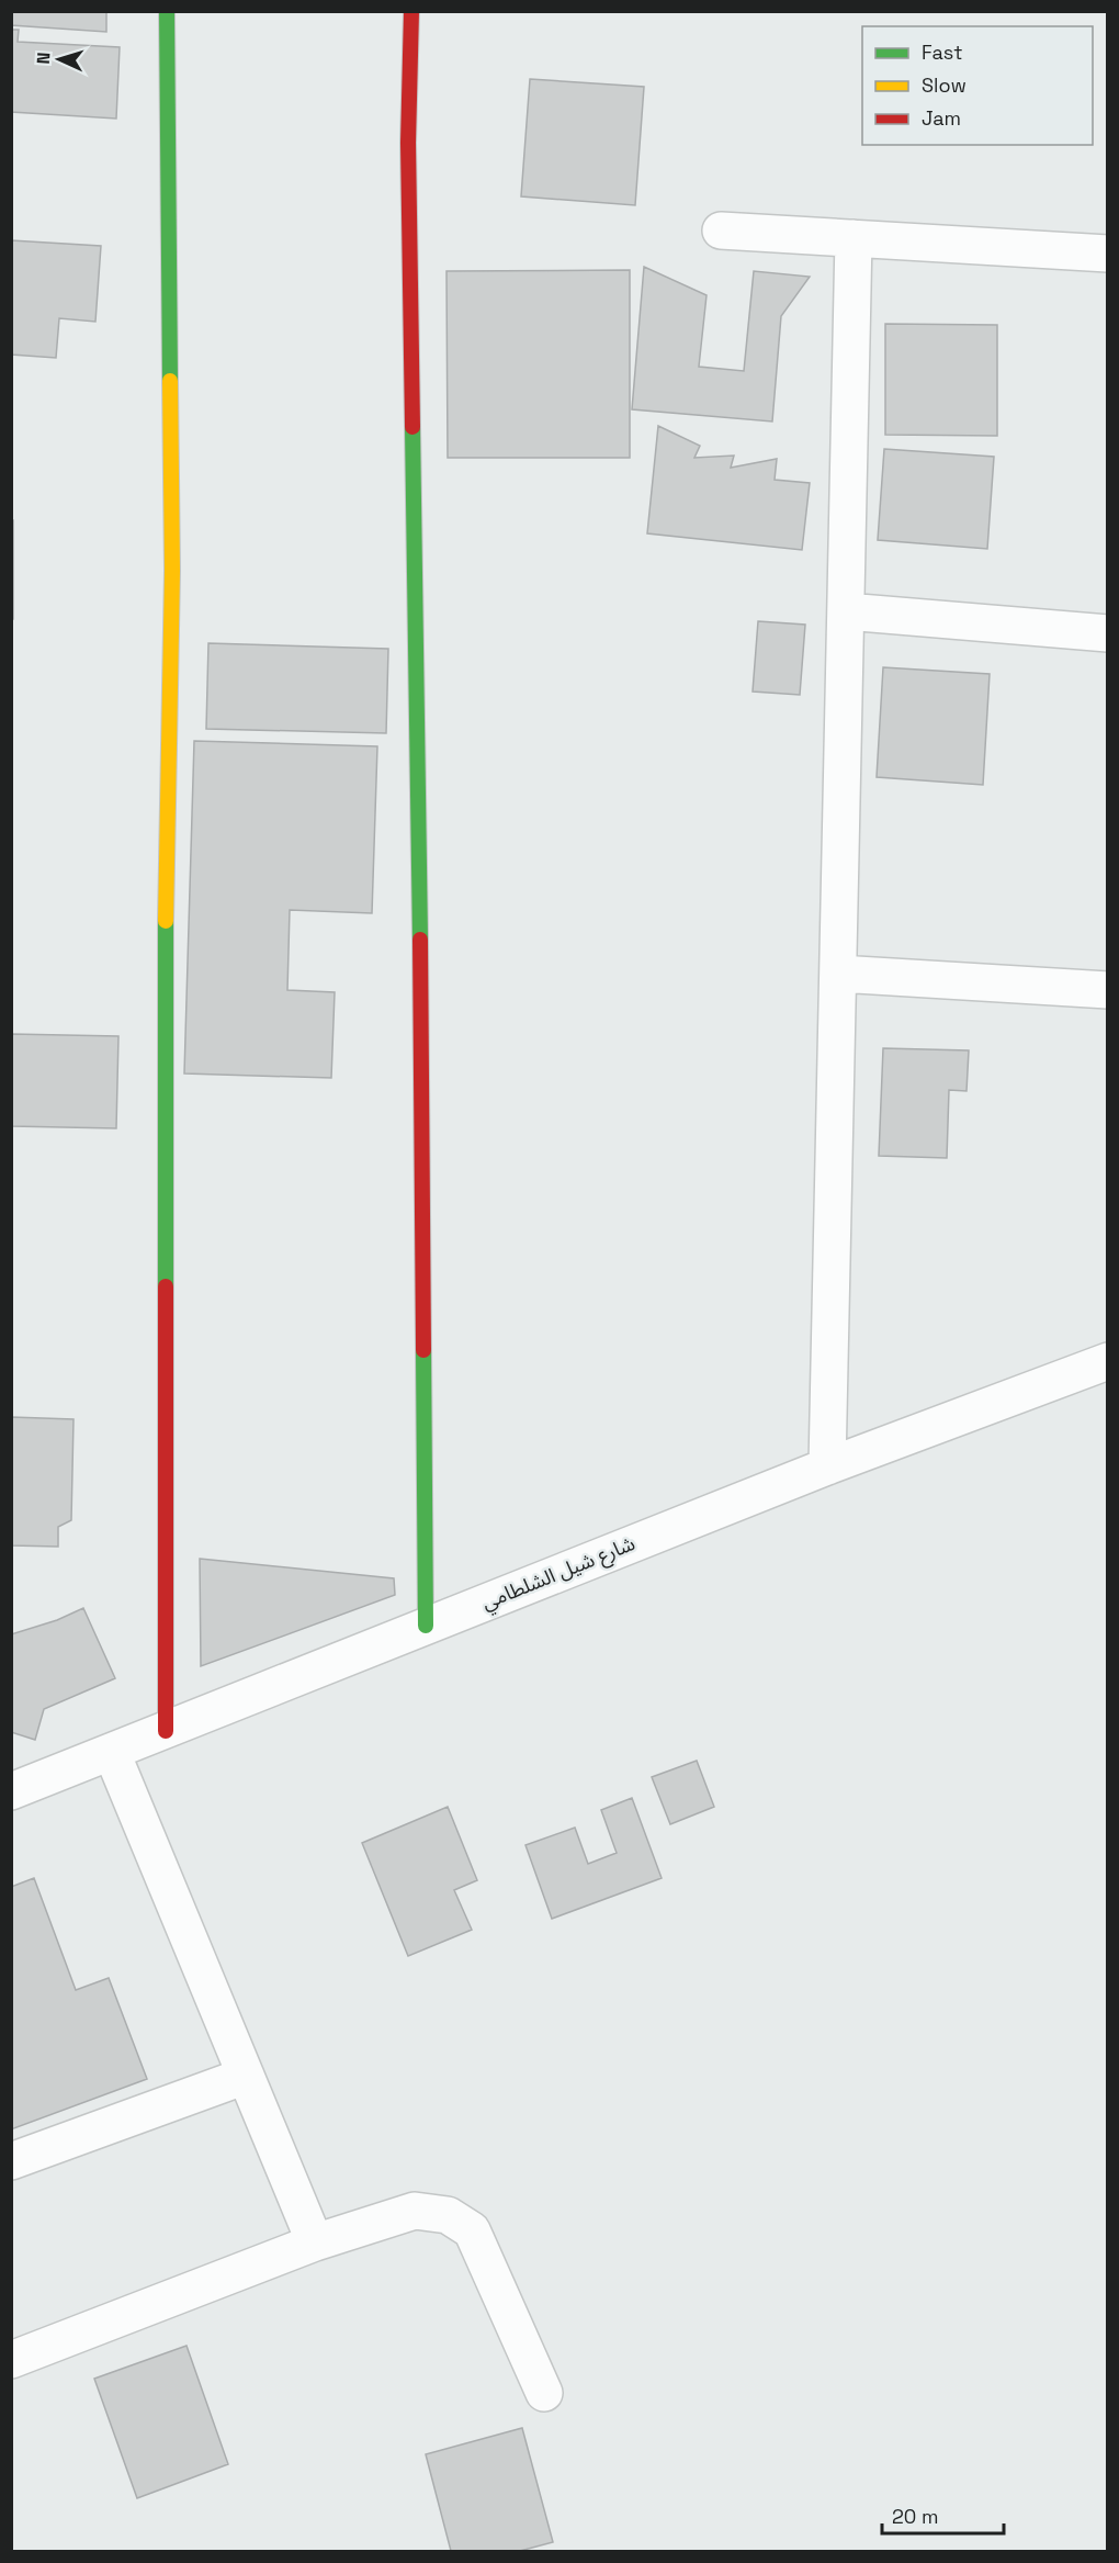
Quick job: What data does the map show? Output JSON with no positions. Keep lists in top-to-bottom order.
{
  "streets": {
    "street": ["شارع شيل الشلطامي"]
  },
  "legend": ["Fast", "Slow", "Jam"],
  "scale_bar": "20 m",
  "north": "left"
}
